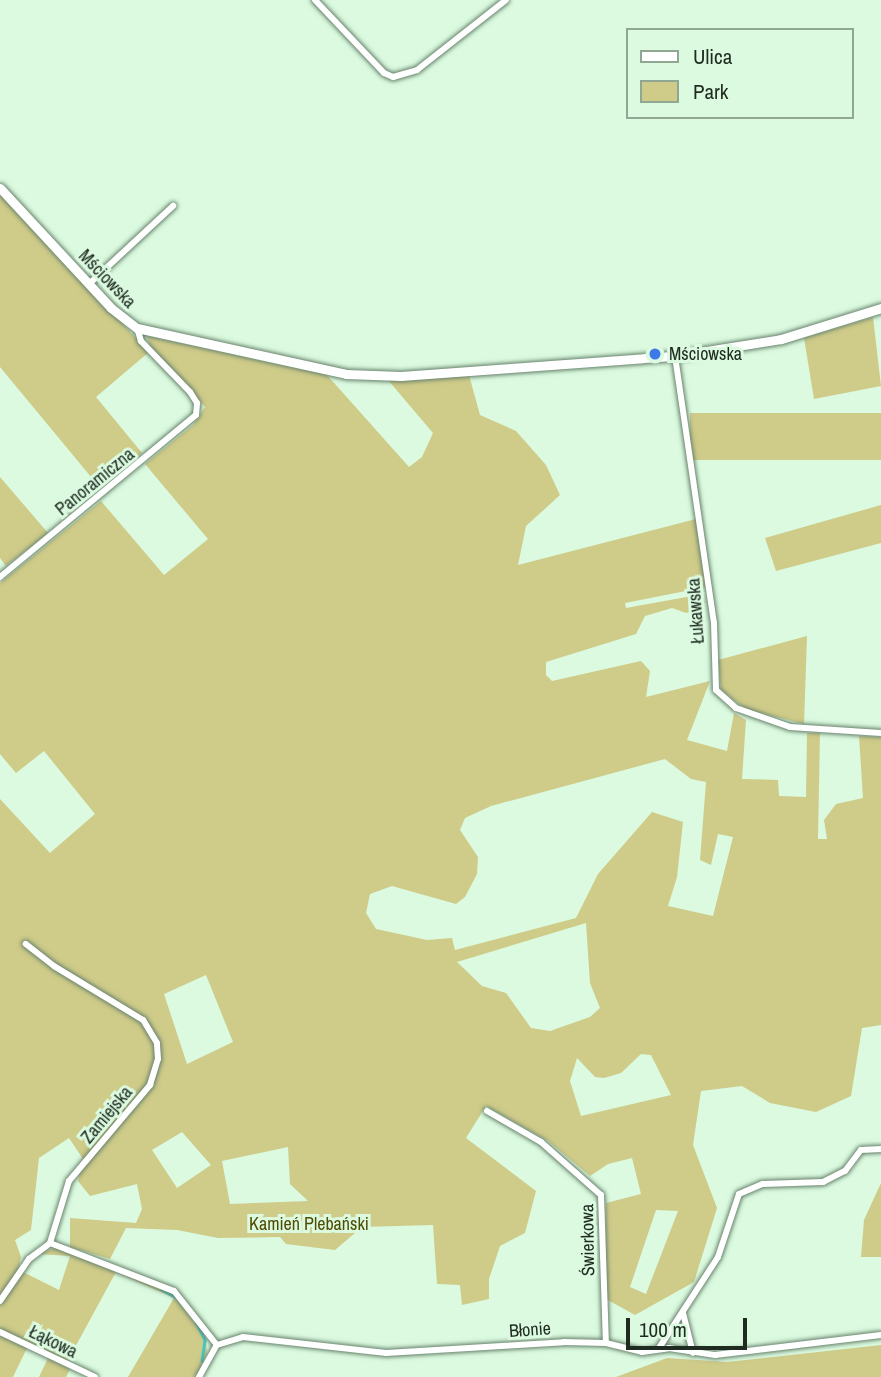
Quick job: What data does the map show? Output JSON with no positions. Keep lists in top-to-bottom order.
{
  "streets": {
    "street": [
      "Mściowska",
      "Panoramiczna",
      "Łukawska",
      "Zamiejska",
      "Świerkowa",
      "Błonie",
      "Łąkowa"
    ]
  },
  "crossings": [
    ["Mściowska", "Panoramiczna"],
    ["Mściowska", "Łukawska"],
    ["Świerkowa", "Błonie"]
  ],
  "parks": ["Kamień Plebański"],
  "places": ["Mściowska"],
  "legend": ["Ulica", "Park"],
  "scale_bar": "100 m"
}
